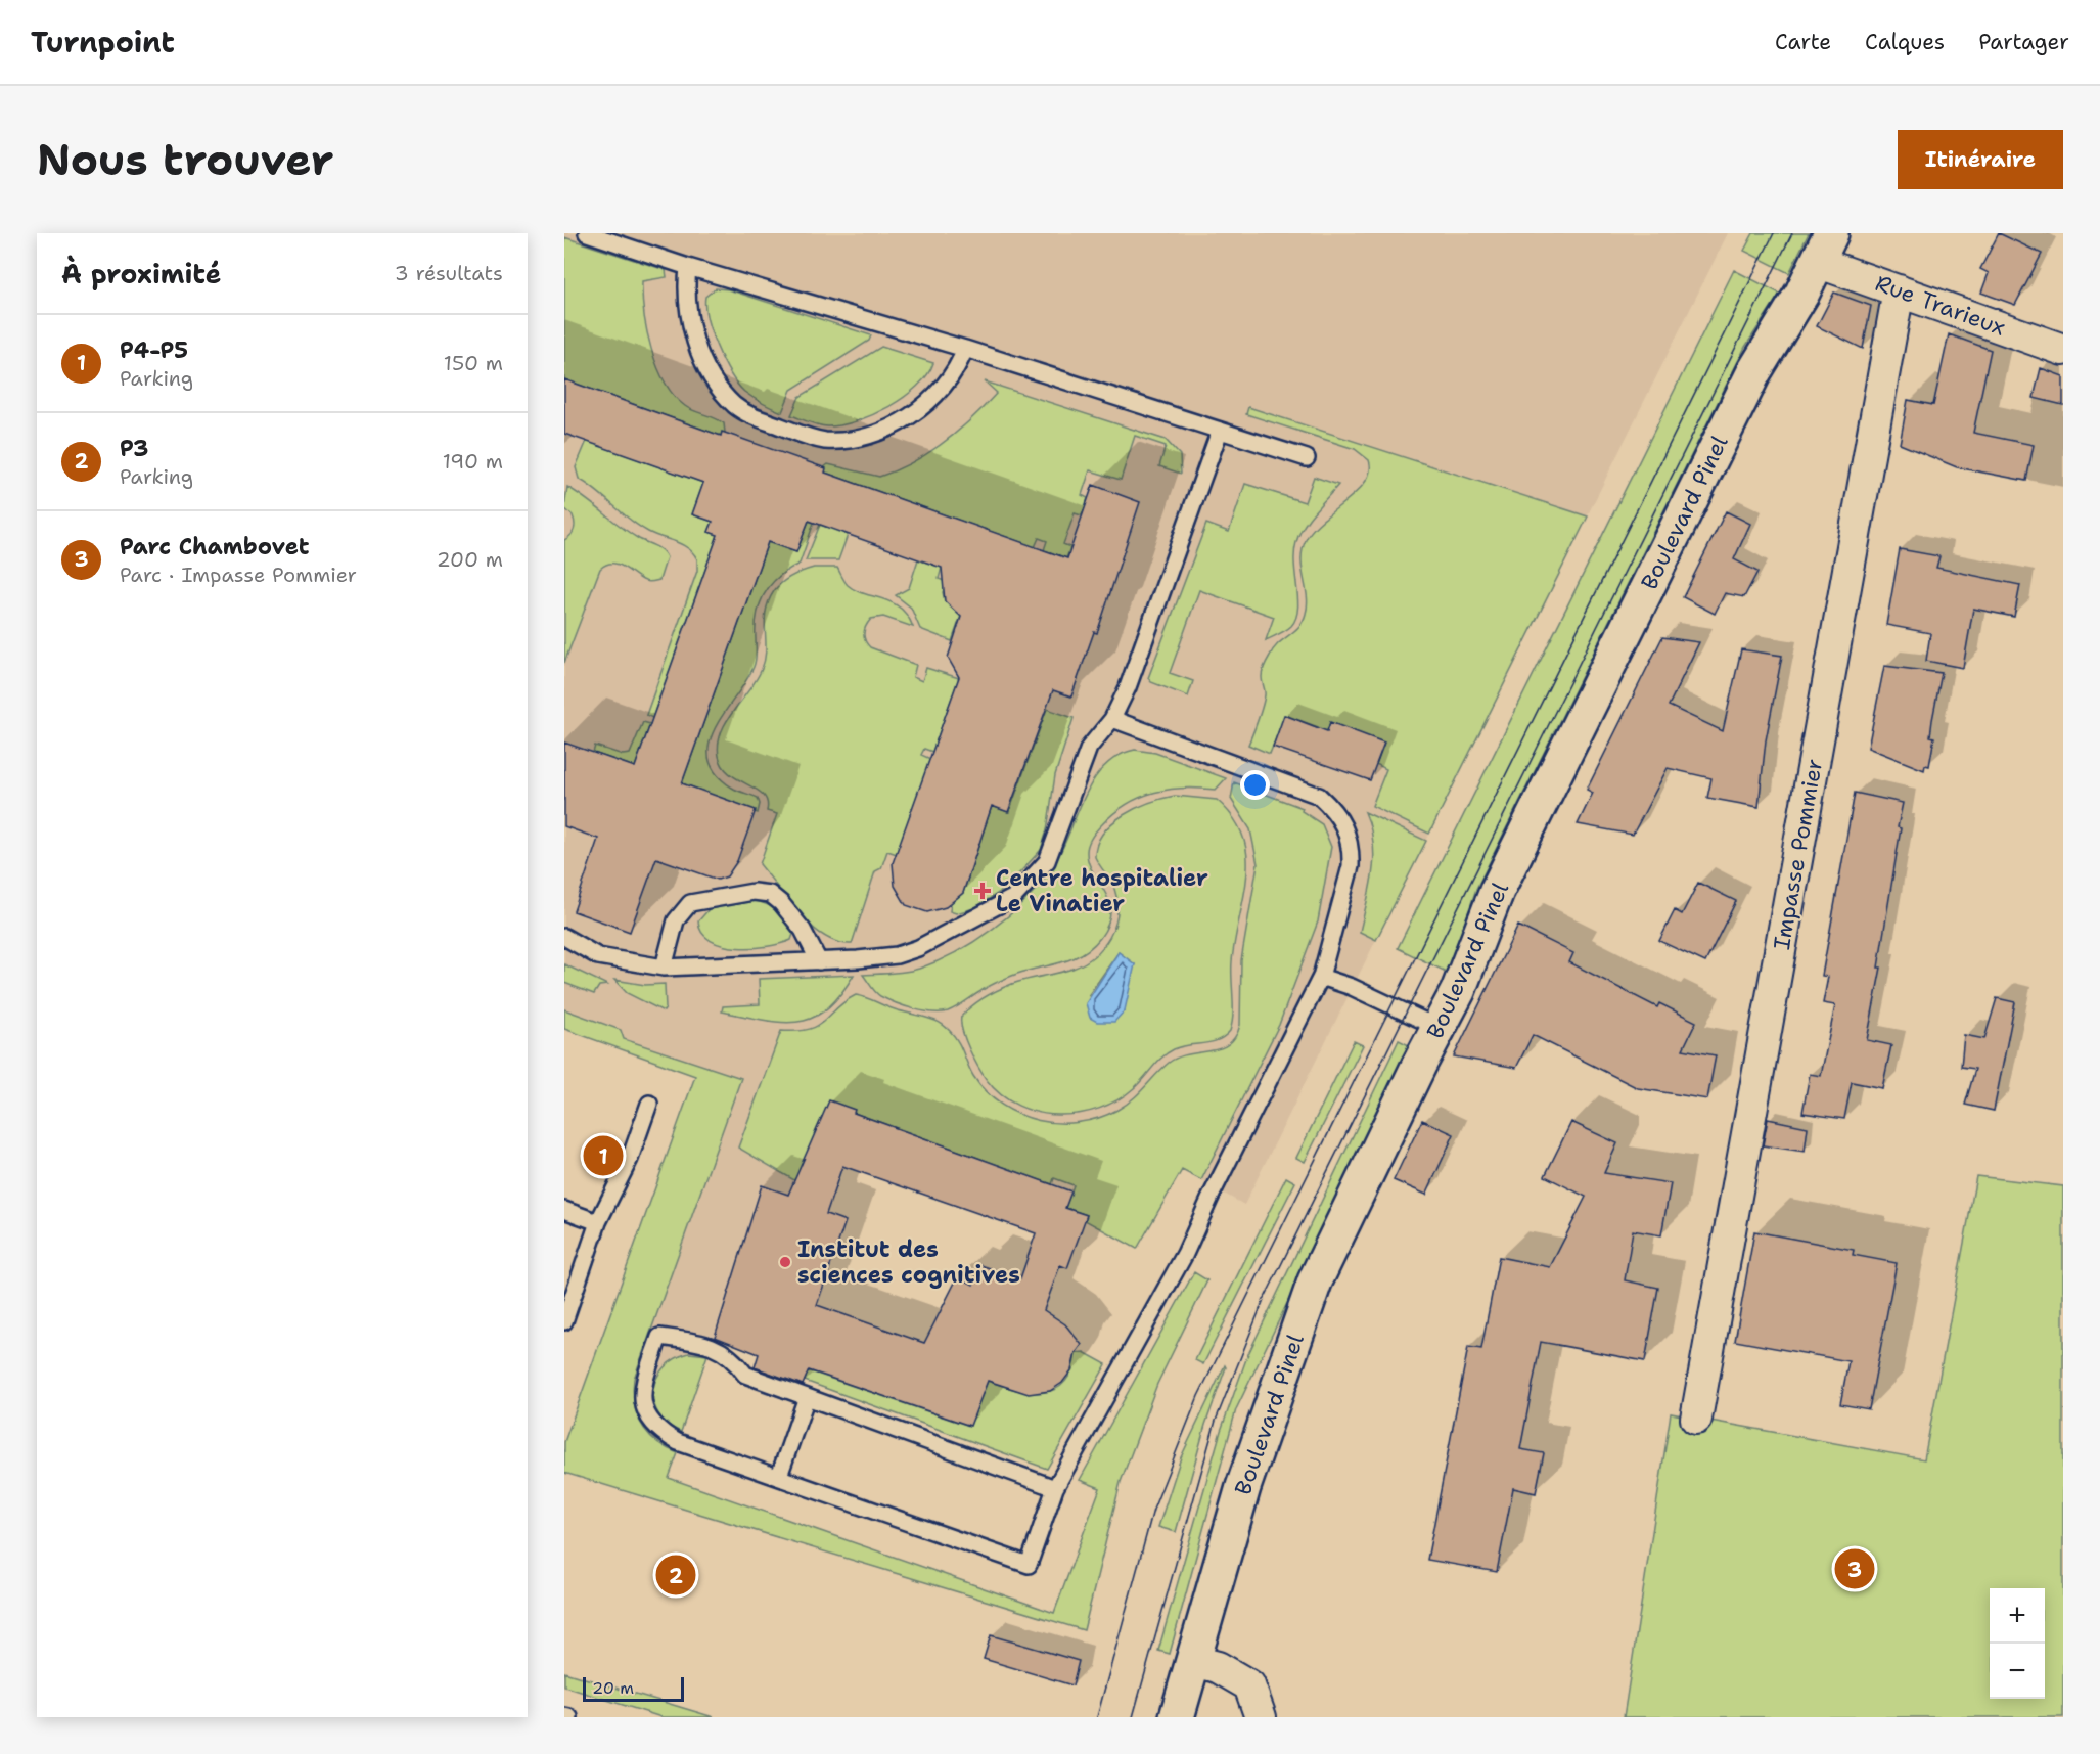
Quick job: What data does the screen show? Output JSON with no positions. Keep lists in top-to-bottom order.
{
  "streets": {
    "main road": ["Boulevard Pinel"],
    "street": ["Rue Trarieux", "Impasse Pommier"]
  },
  "crossings": [
    ["Rue Trarieux", "Boulevard Pinel"],
    ["Rue Trarieux", "Impasse Pommier"]
  ],
  "places": {
    "health": ["Centre hospitalier Le Vinatier"],
    "other": ["Institut des sciences cognitives"]
  },
  "scale_bar": "20 m",
  "page": {
    "header": "Turnpoint",
    "nav": ["Carte", "Calques", "Partager"],
    "buttons": "Itinéraire",
    "title": "Nous trouver",
    "heading": ["À proximité", "3 résultats"],
    "list": [
      {
        "mark": "1",
        "name": "P4-P5",
        "note": "Parking",
        "value": "150 m"
      },
      {
        "mark": "2",
        "name": "P3",
        "note": "Parking",
        "value": "190 m"
      },
      {
        "mark": "3",
        "name": "Parc Chambovet",
        "note": "Parc · Impasse Pommier",
        "value": "200 m"
      }
    ],
    "pins": ["1", "3", "2"],
    "map_buttons": ["+", "−"],
    "scale": "20 m"
  }
}
